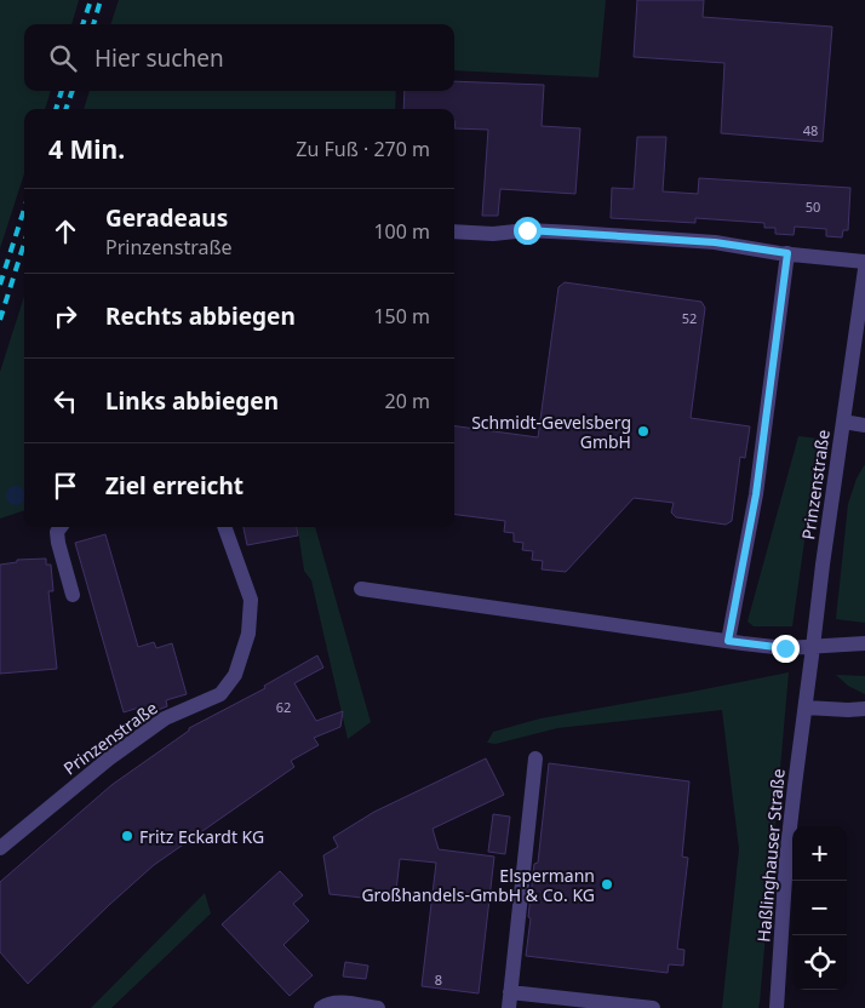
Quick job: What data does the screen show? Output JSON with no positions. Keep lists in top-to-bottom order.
{
  "streets": {
    "street": ["Prinzenstraße", "Haßlinghauser Straße"]
  },
  "crossings": [
    ["Prinzenstraße", "Haßlinghauser Straße"]
  ],
  "places": ["Schmidt-Gevelsberg GmbH", "Fritz Eckardt KG", "Elspermann Großhandels-GmbH & Co. KG"],
  "house_numbers": [
    "48",
    "50",
    "52",
    "62",
    "8"
  ],
  "page": {
    "search": "Hier suchen",
    "heading": ["4 Min.", "Zu Fuß · 270 m"],
    "list": [
      ["Geradeaus", "Prinzenstraße", "100 m"],
      ["Rechts abbiegen", "150 m"],
      ["Links abbiegen", "20 m"],
      "Ziel erreicht"
    ],
    "map_buttons": ["+", "−"]
  }
}
